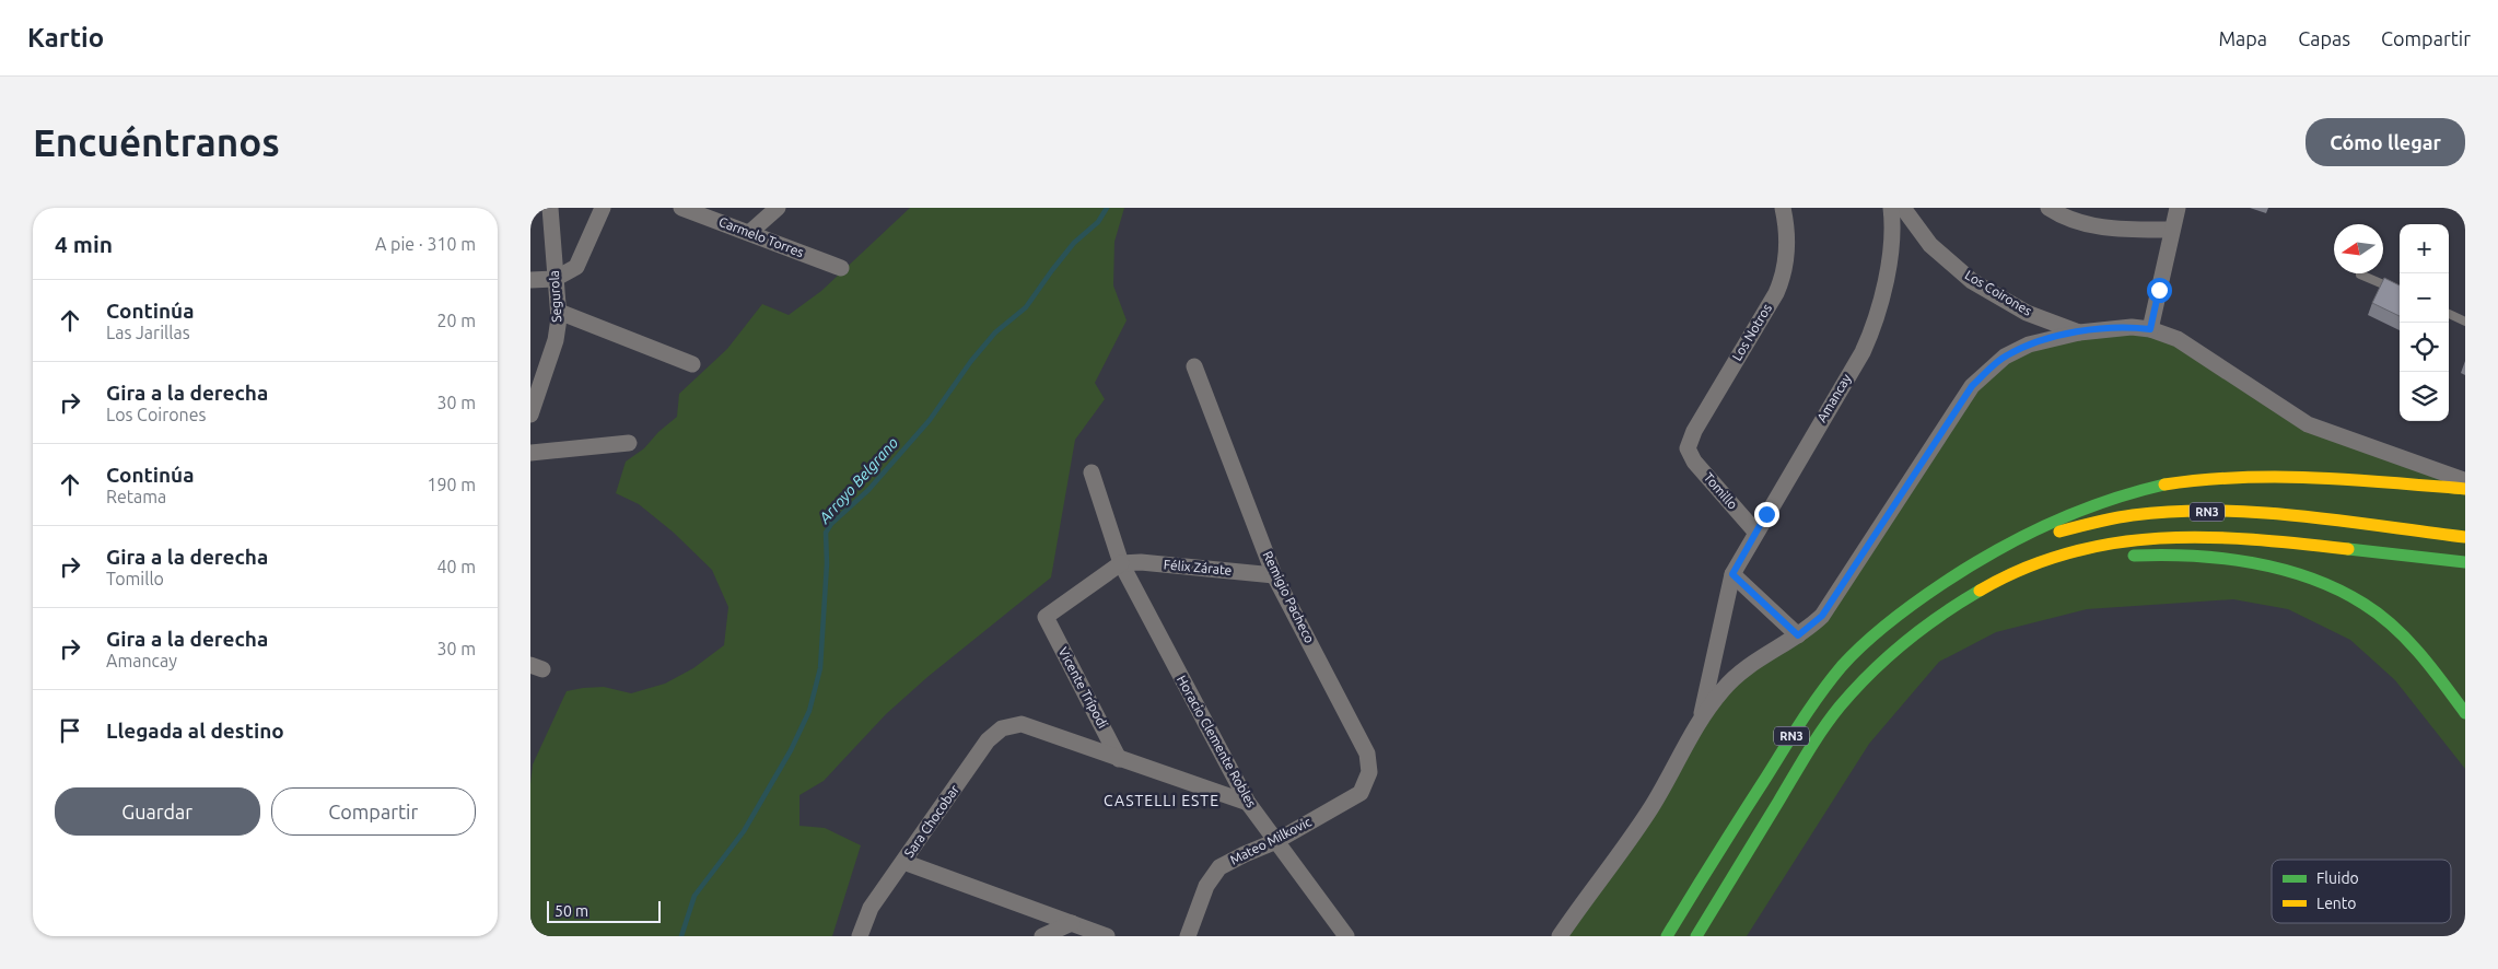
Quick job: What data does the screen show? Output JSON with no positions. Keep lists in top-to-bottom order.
{
  "streets": {
    "highway": ["RN3"],
    "street": [
      "Carmelo Torres",
      "Los Coirones",
      "Segurola",
      "Los Notros",
      "Amancay",
      "Tomillo",
      "Félix Zárate",
      "Remigio Pacheco",
      "Vicente Trípodi",
      "Horacio Clemente Robles",
      "Sara Chocobar",
      "Mateo Milkovic"
    ]
  },
  "crossings": [
    ["Los Notros", "Tomillo"],
    ["Amancay", "Tomillo"],
    ["Félix Zárate", "Remigio Pacheco"],
    ["Félix Zárate", "Vicente Trípodi"],
    ["Félix Zárate", "Horacio Clemente Robles"],
    ["Remigio Pacheco", "Mateo Milkovic"],
    ["Vicente Trípodi", "Horacio Clemente Robles"],
    ["Vicente Trípodi", "Sara Chocobar"],
    ["Horacio Clemente Robles", "Mateo Milkovic"]
  ],
  "districts": ["CASTELLI ESTE"],
  "water": ["Arroyo Belgrano"],
  "legend": ["Fluido", "Lento"],
  "scale_bar": "50 m",
  "north": "left",
  "page": {
    "header": "Kartio",
    "nav": ["Mapa", "Capas", "Compartir"],
    "buttons": [
      "Cómo llegar",
      ["Guardar", "Compartir"]
    ],
    "title": "Encuéntranos",
    "heading": ["4 min", "A pie · 310 m"],
    "map_buttons": ["+", "−"],
    "list": [
      ["Continúa", "Las Jarillas", "20 m"],
      ["Gira a la derecha", "Los Coirones", "30 m"],
      ["Continúa", "Retama", "190 m"],
      ["Gira a la derecha", "Tomillo", "40 m"],
      ["Gira a la derecha", "Amancay", "30 m"],
      "Llegada al destino"
    ],
    "scale": "50 m"
  }
}
